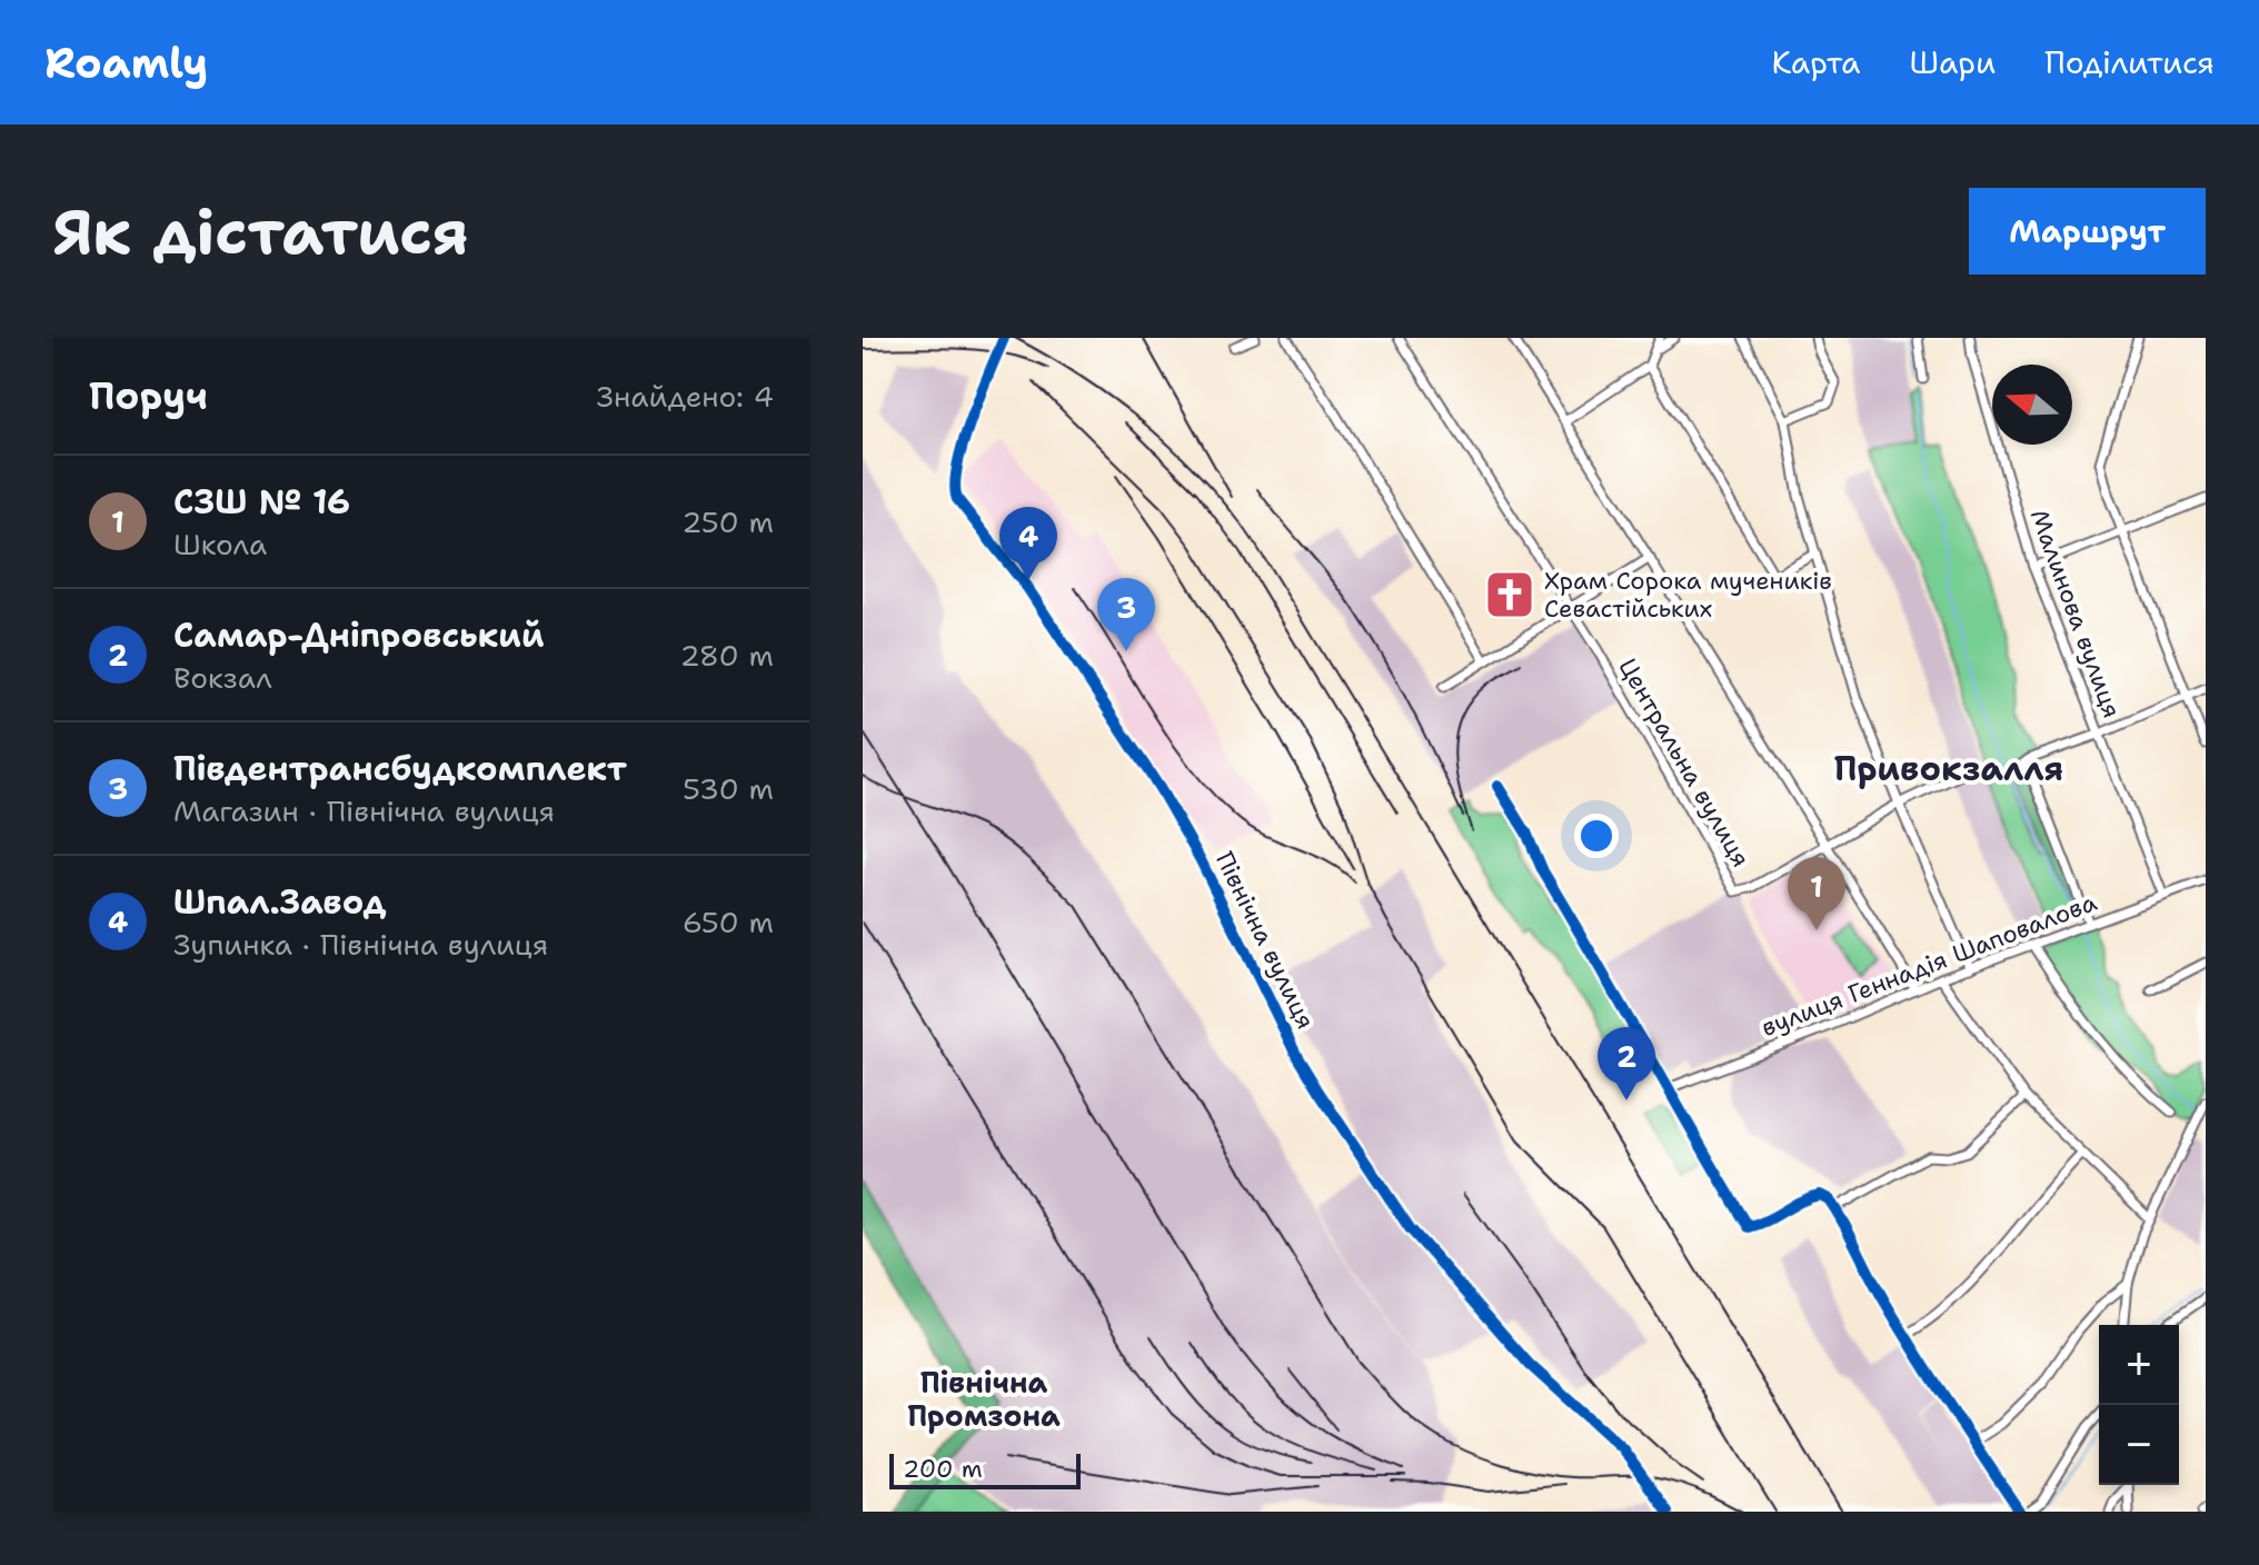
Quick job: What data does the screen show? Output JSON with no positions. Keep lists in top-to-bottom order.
{
  "streets": {
    "street": [
      "Малинова вулиця",
      "Центральна вулиця",
      "Північна вулиця",
      "вулиця Геннадія Шаповалова"
    ]
  },
  "crossings": [
    ["Малинова вулиця", "вулиця Геннадія Шаповалова"]
  ],
  "districts": ["Привокзалля", "Північна Промзона"],
  "places": {
    "church": ["Храм Сорока мучеників Севастійських"]
  },
  "scale_bar": "200 m",
  "north": "left",
  "page": {
    "header": "Roamly",
    "nav": ["Карта", "Шари", "Поділитися"],
    "buttons": "Маршрут",
    "title": "Як дістатися",
    "heading": ["Поруч", "Знайдено: 4"],
    "list": [
      {
        "mark": "1",
        "name": "СЗШ № 16",
        "note": "Школа",
        "value": "250 m"
      },
      {
        "mark": "2",
        "name": "Самар-Дніпровський",
        "note": "Вокзал",
        "value": "280 m"
      },
      {
        "mark": "3",
        "name": "Південтрансбудкомплект",
        "note": "Магазин · Північна вулиця",
        "value": "530 m"
      },
      {
        "mark": "4",
        "name": "Шпал.Завод",
        "note": "Зупинка · Північна вулиця",
        "value": "650 m"
      }
    ],
    "pins": [
      "4",
      "3",
      "1",
      "2"
    ],
    "map_buttons": ["+", "−"],
    "scale": "200 m"
  }
}
